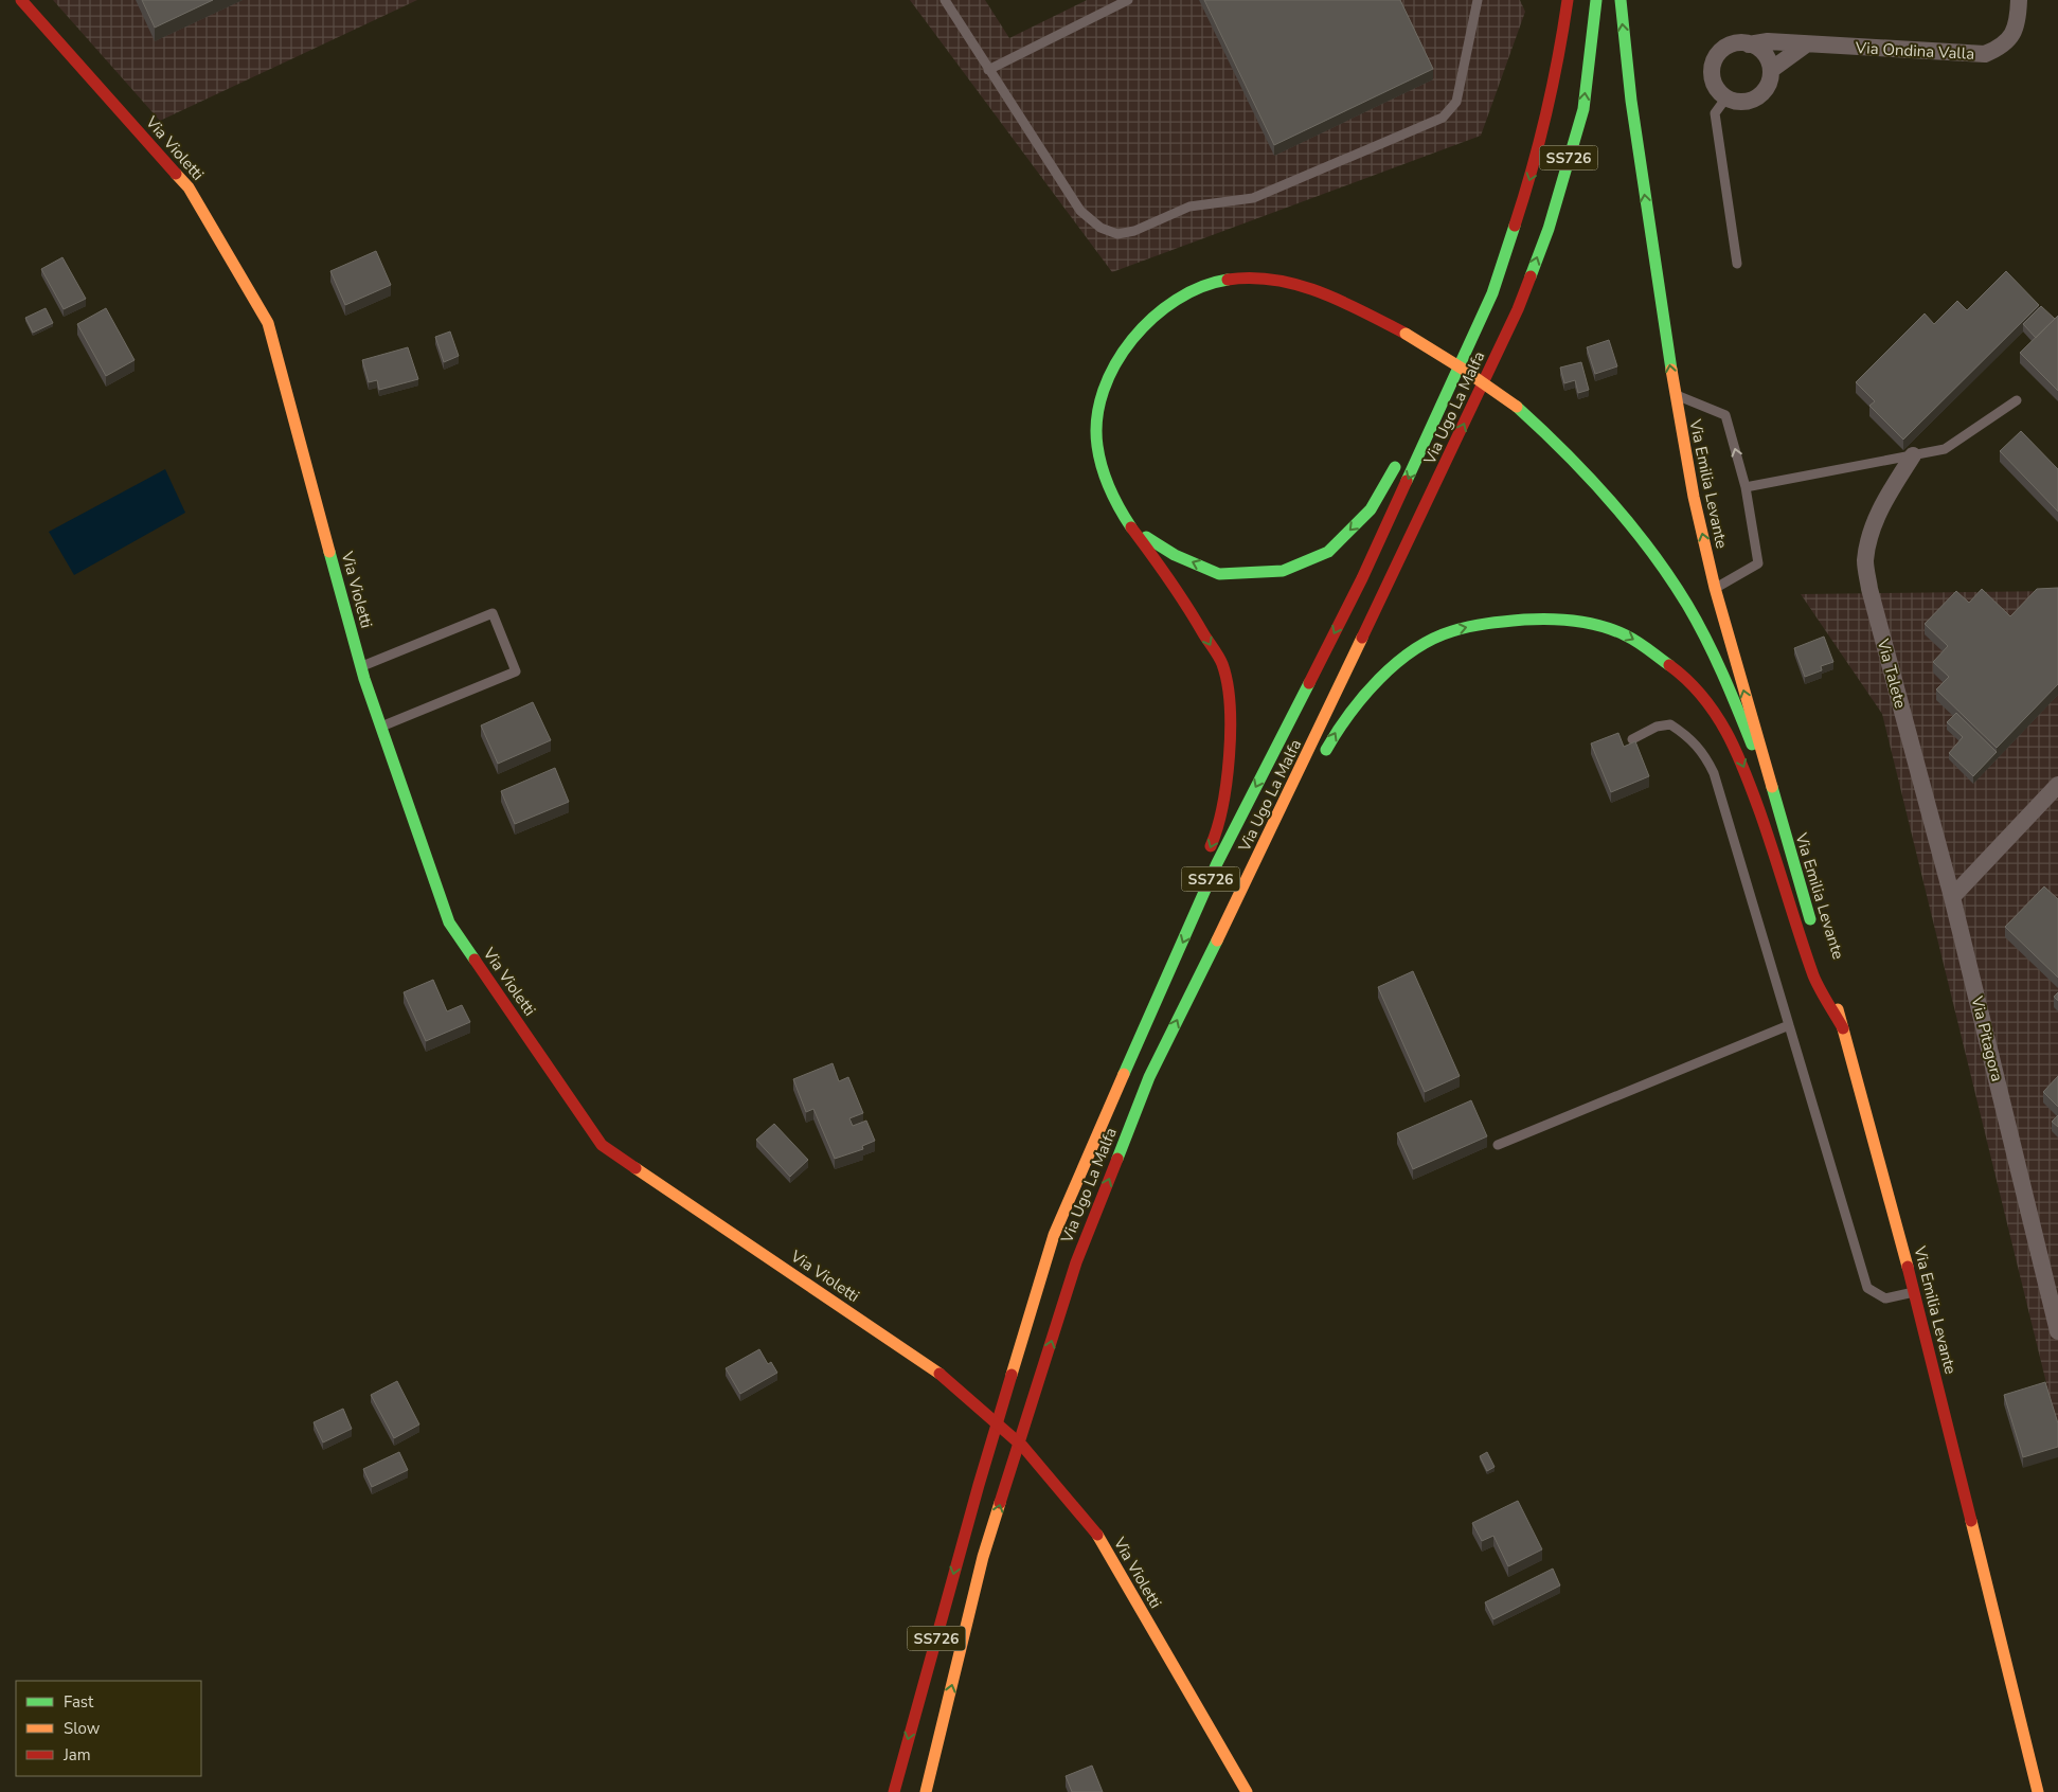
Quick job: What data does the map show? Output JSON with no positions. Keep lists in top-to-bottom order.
{
  "streets": {
    "main road": [
      "Via Violetti",
      "SS726",
      "Via Ugo La Malfa",
      "Via Emilia Levante"
    ],
    "street": ["Via Ondina Valla", "Via Talete", "Via Pitagora"]
  },
  "crossings": [
    ["Via Talete", "Via Pitagora"]
  ],
  "one_way": ["Via Emilia Levante"],
  "legend": ["Fast", "Slow", "Jam"]
}
